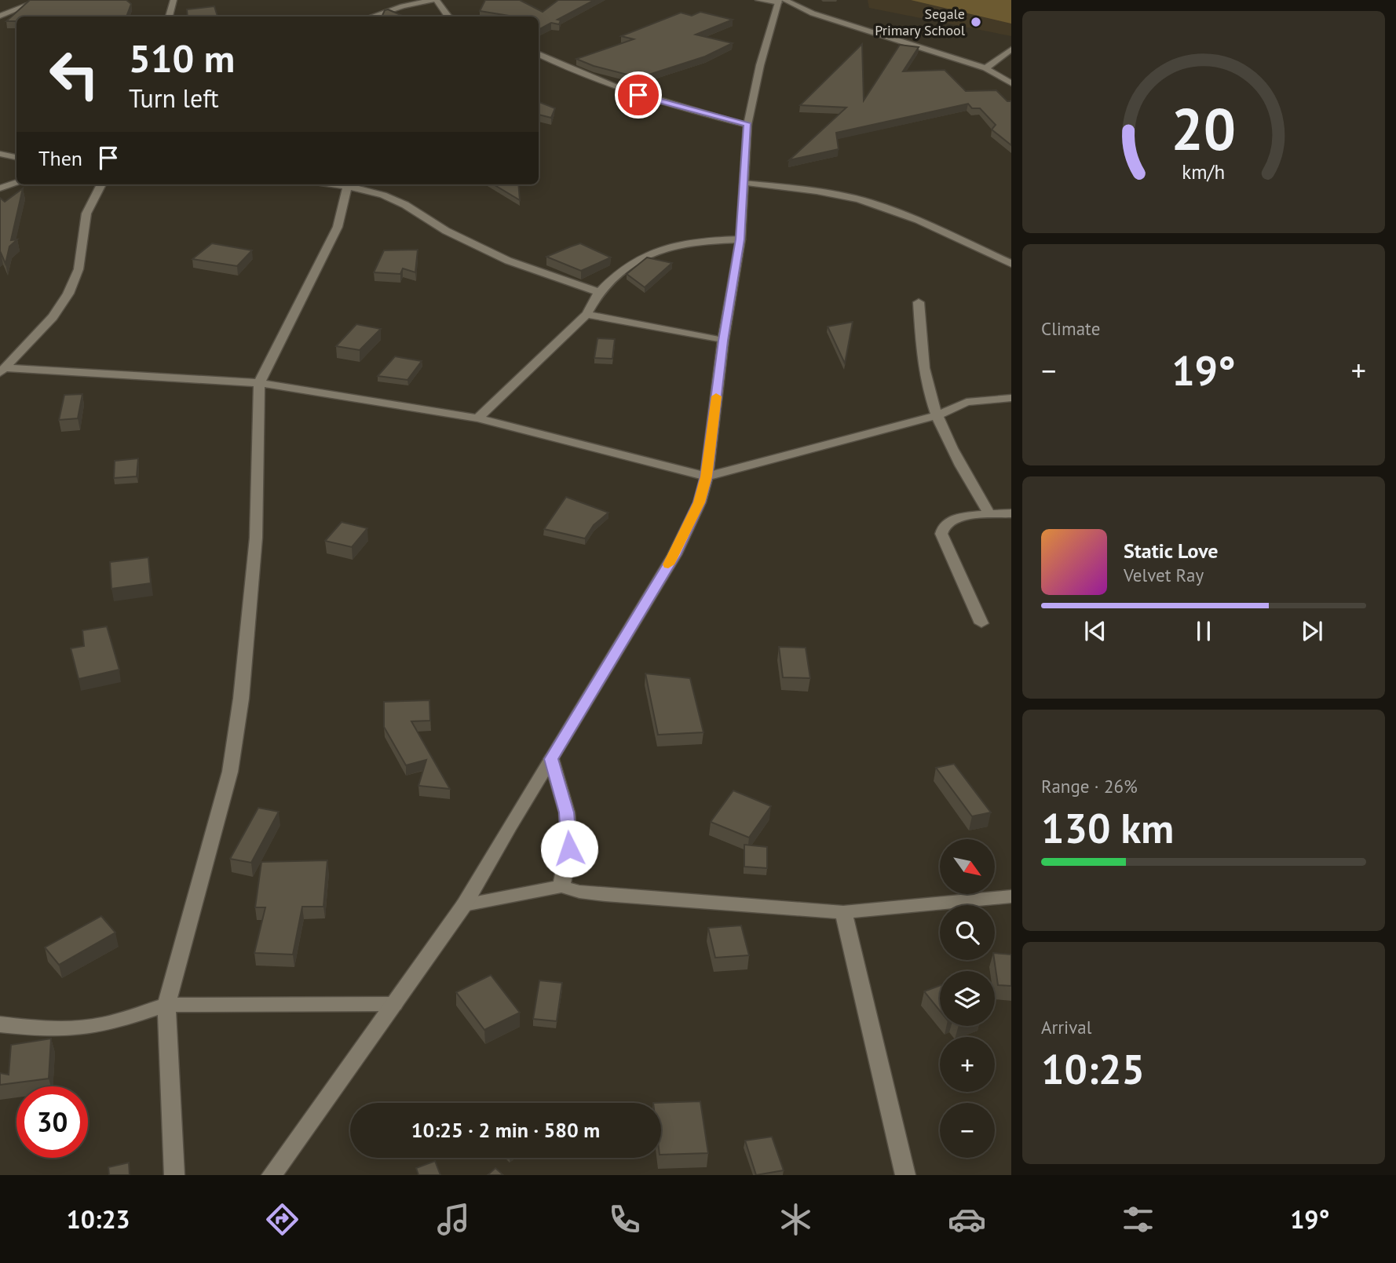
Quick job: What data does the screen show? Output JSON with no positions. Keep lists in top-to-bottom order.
{
  "places": ["Segale Primary School"],
  "north": "bottom right",
  "page": {
    "turn": ["510 m", "Turn left"],
    "then": "Then",
    "tile": [
      "Climate",
      ["Range · 26%", "130 km"],
      ["Arrival", "10:25"]
    ],
    "heat": ["−", "19°", "+"],
    "song": ["Static Love", "Velvet Ray"],
    "map_buttons": ["+", "−"],
    "limit": "30",
    "trip": "10:25 · 2 min · 580 m",
    "tabs": ["10:23", "19°"],
    "gauge": ["20", "km/h"]
  }
}
